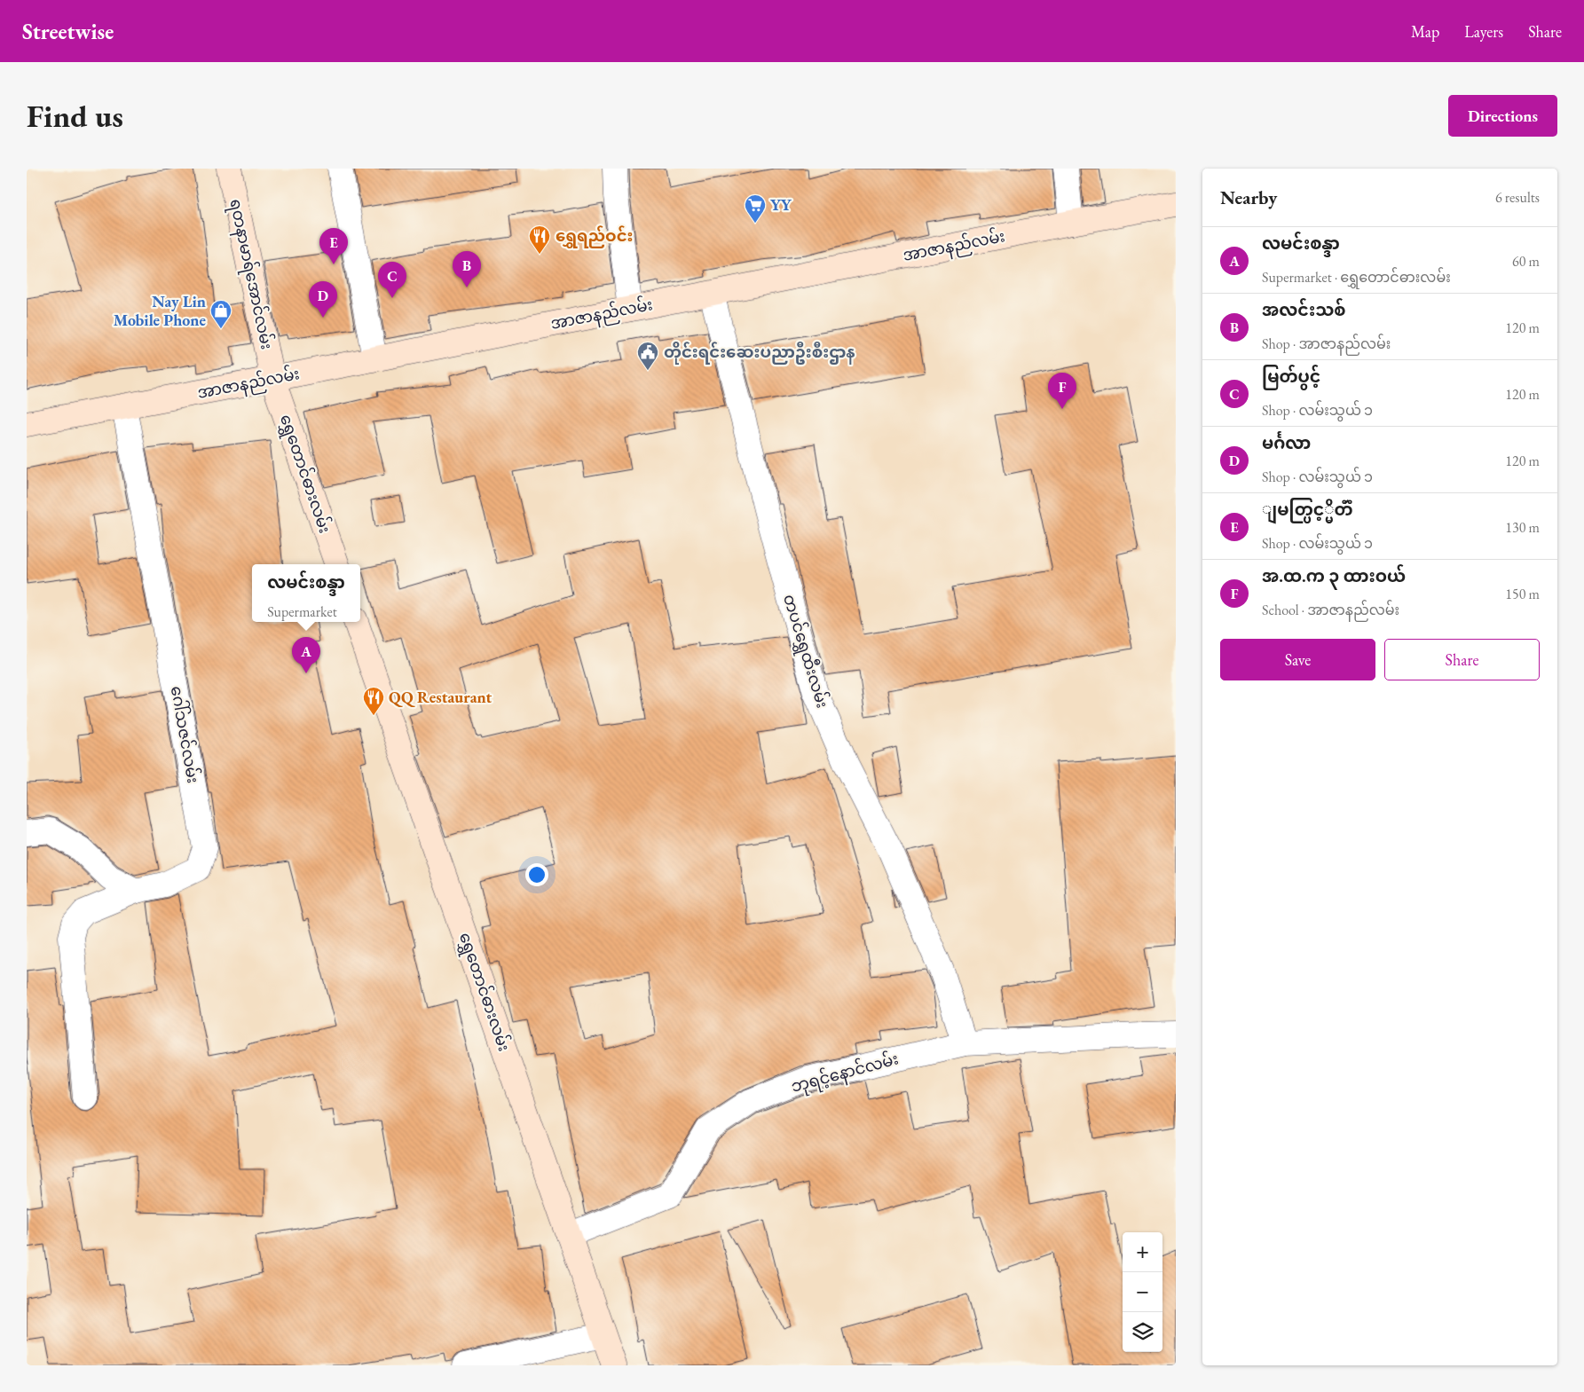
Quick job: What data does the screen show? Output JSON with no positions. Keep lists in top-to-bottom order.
{
  "streets": {
    "street": [
      "အာဇာနည်လမ်း",
      "ရတနာမာရ်အောင်လမ်း",
      "ရွှေတောင်ဓားလမ်း",
      "တပင်ရွှေထီးလမ်း",
      "ဂေါ်သဇင်လမ်း",
      "ဘုရင့်နောင်လမ်း"
    ]
  },
  "crossings": [
    ["အာဇာနည်လမ်း", "ရတနာမာရ်အောင်လမ်း"],
    ["အာဇာနည်လမ်း", "ရွှေတောင်ဓားလမ်း"],
    ["အာဇာနည်လမ်း", "တပင်ရွှေထီးလမ်း"],
    ["အာဇာနည်လမ်း", "ဂေါ်သဇင်လမ်း"],
    ["ရတနာမာရ်အောင်လမ်း", "ရွှေတောင်ဓားလမ်း"],
    ["ရွှေတောင်ဓားလမ်း", "ဘုရင့်နောင်လမ်း"],
    ["တပင်ရွှေထီးလမ်း", "ဘုရင့်နောင်လမ်း"]
  ],
  "places": {
    "supermarket": ["YY"],
    "restaurant": ["ရွှေရည်ဝင်း", "QQ Restaurant"],
    "shop": ["Nay Lin Mobile Phone"],
    "public building": ["တိုင်းရင်းဆေးပညာဦးစီးဌာန"]
  },
  "page": {
    "header": "Streetwise",
    "nav": ["Map", "Layers", "Share"],
    "buttons": [
      "Directions",
      ["Save", "Share"]
    ],
    "title": "Find us",
    "heading": ["Nearby", "6 results"],
    "list": [
      {
        "mark": "A",
        "name": "လမင်းစန္ဒာ",
        "note": "Supermarket · ရွှေတောင်ဓားလမ်း",
        "value": "60 m"
      },
      {
        "mark": "B",
        "name": "အလင်းသစ်",
        "note": "Shop · အာဇာနည်လမ်း",
        "value": "120 m"
      },
      {
        "mark": "C",
        "name": "မြတ်ပွင့်",
        "note": "Shop · လမ်းသွယ် ၁",
        "value": "120 m"
      },
      {
        "mark": "D",
        "name": "မင်္ဂလာ",
        "note": "Shop · လမ်းသွယ် ၁",
        "value": "120 m"
      },
      {
        "mark": "E",
        "name": "ျမတ္ပြင့္မိတၱဴ",
        "note": "Shop · လမ်းသွယ် ၁",
        "value": "130 m"
      },
      {
        "mark": "F",
        "name": "အ.ထ.က ၃ ထားဝယ်",
        "note": "School · အာဇာနည်လမ်း",
        "value": "150 m"
      }
    ],
    "pins": [
      "E",
      "B",
      "C",
      "D",
      "F",
      "A"
    ],
    "popup": ["လမင်းစန္ဒာ", "Supermarket"],
    "map_buttons": ["+", "−"]
  }
}
